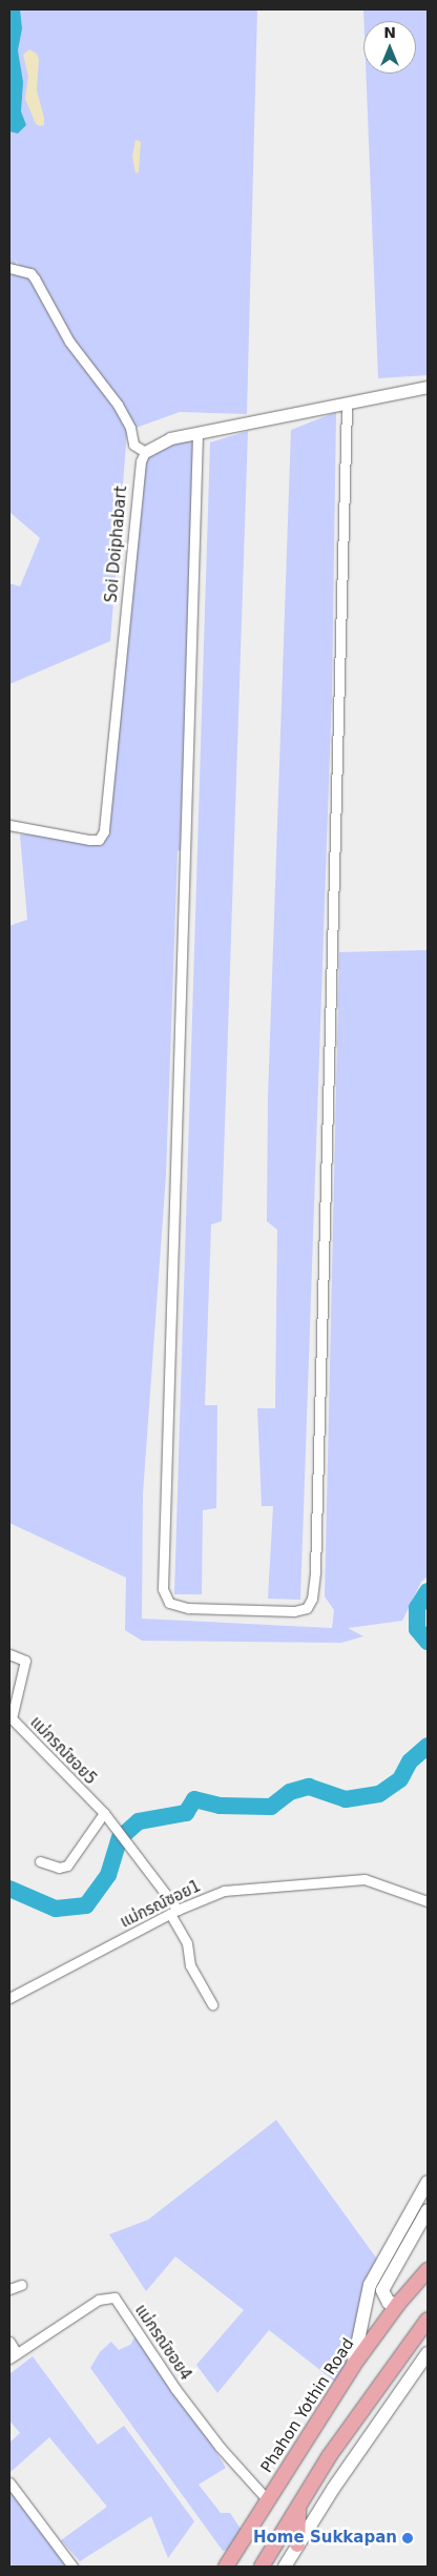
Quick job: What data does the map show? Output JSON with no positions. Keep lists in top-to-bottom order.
{
  "streets": {
    "main road": ["Phahon Yothin Road"],
    "street": [
      "Soi Doiphabart",
      "แม่กรณ์ซอย5",
      "แม่กรณ์ซอย1",
      "แม่กรณ์ซอย4"
    ]
  },
  "crossings": [
    ["แม่กรณ์ซอย4", "Phahon Yothin Road"]
  ],
  "places": ["Home Sukkapan"],
  "north": "top"
}
